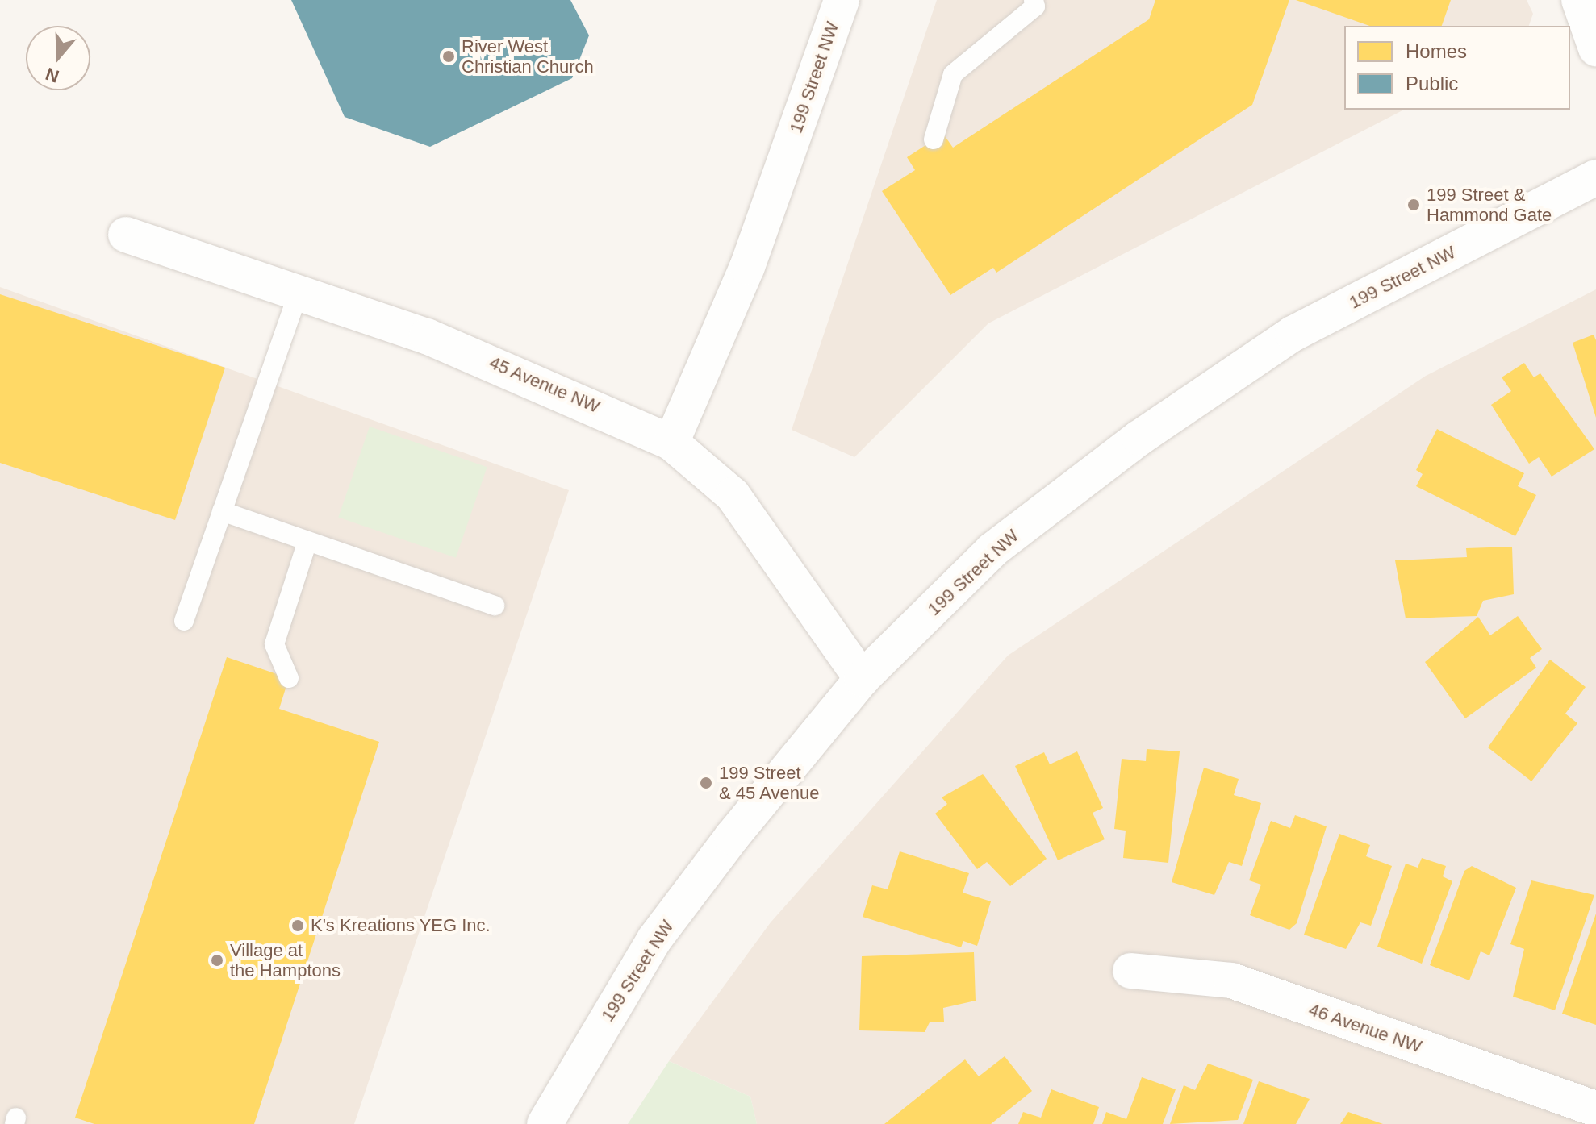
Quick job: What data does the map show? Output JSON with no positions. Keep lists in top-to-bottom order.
{
  "streets": {
    "street": ["199 Street NW", "45 Avenue NW", "46 Avenue NW"]
  },
  "crossings": [
    ["199 Street NW", "45 Avenue NW"]
  ],
  "places": [
    "River West Christian Church",
    "199 Street & Hammond Gate",
    "199 Street & 45 Avenue",
    "K's Kreations YEG Inc.",
    "Village at the Hamptons"
  ],
  "legend": ["Homes", "Public"],
  "north": "bottom"
}
